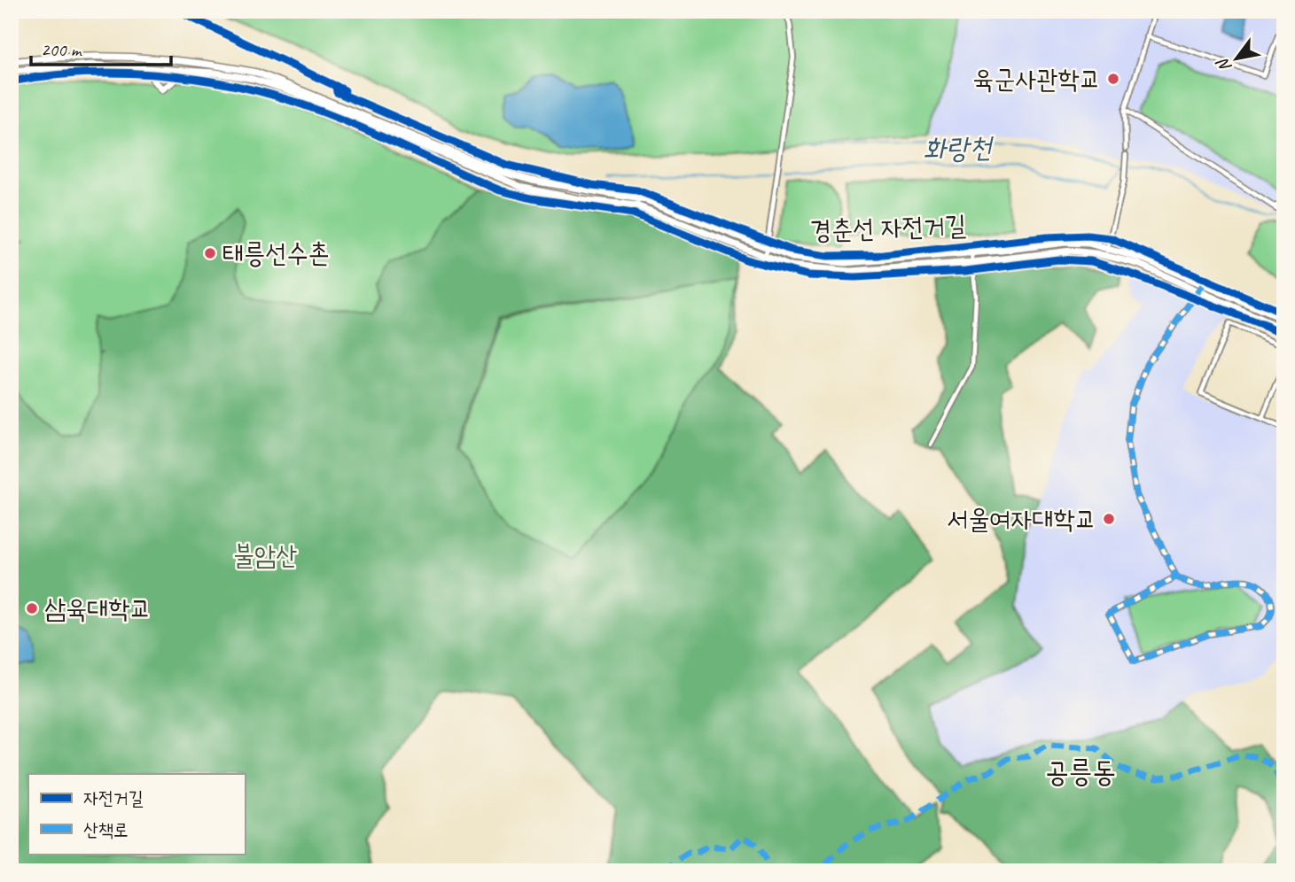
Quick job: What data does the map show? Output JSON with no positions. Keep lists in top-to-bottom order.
{
  "streets": {
    "cycle path": ["경춘선 자전거길"]
  },
  "districts": ["공릉동"],
  "water": ["화랑천"],
  "parks": ["불암산"],
  "places": [
    "육군사관학교",
    "태릉선수촌",
    "서울여자대학교",
    "삼육대학교"
  ],
  "legend": ["자전거길", "산책로"],
  "scale_bar": "200 m",
  "north": "bottom left"
}
